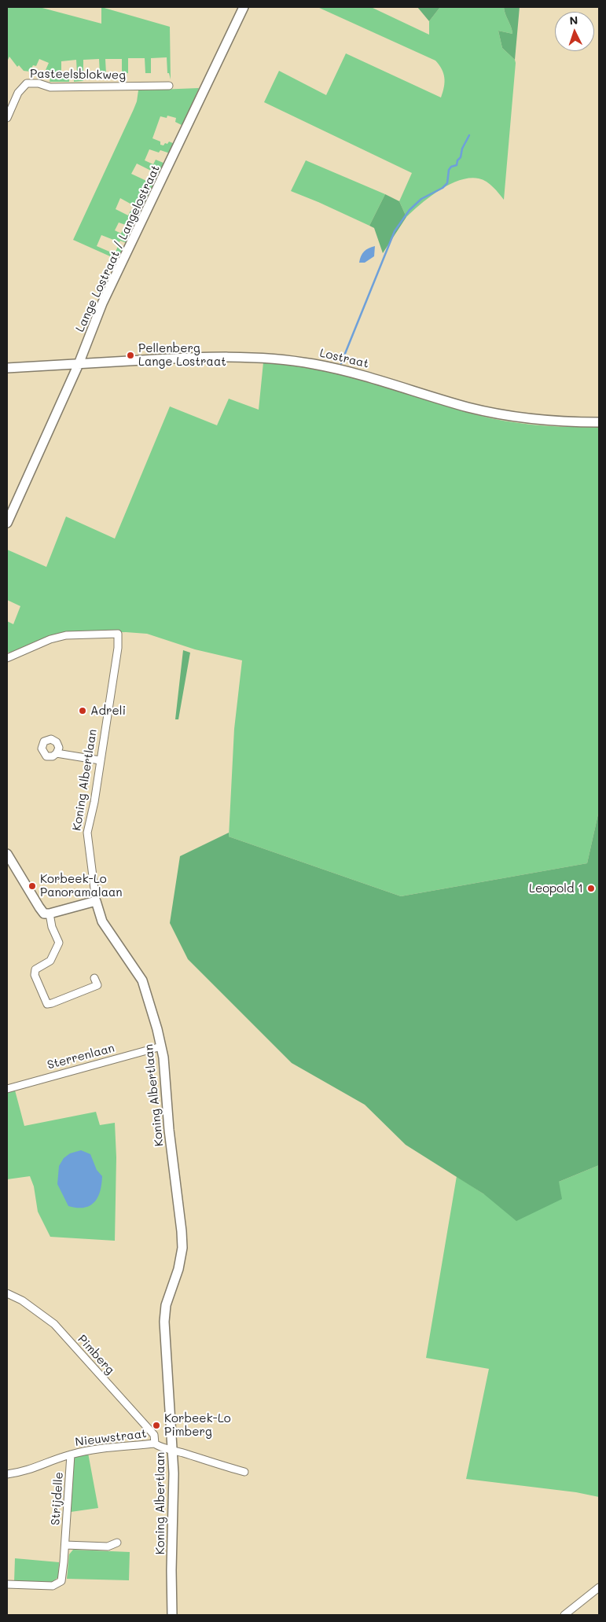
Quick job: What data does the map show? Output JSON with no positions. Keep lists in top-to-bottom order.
{
  "streets": {
    "street": [
      "Pasteelsblokweg",
      "Lange Lostraat / Langelostraat",
      "Lostraat",
      "Koning Albertlaan",
      "Sterrenlaan",
      "Pimberg",
      "Nieuwstraat",
      "Strijdelle"
    ]
  },
  "crossings": [
    ["Lange Lostraat / Langelostraat", "Lostraat"],
    ["Koning Albertlaan", "Sterrenlaan"],
    ["Koning Albertlaan", "Nieuwstraat"],
    ["Pimberg", "Nieuwstraat"],
    ["Nieuwstraat", "Strijdelle"]
  ],
  "places": [
    "Pellenberg Lange Lostraat",
    "Adreli",
    "Korbeek-Lo Panoramalaan",
    "Leopold 1",
    "Korbeek-Lo Pimberg"
  ],
  "north": "top"
}
